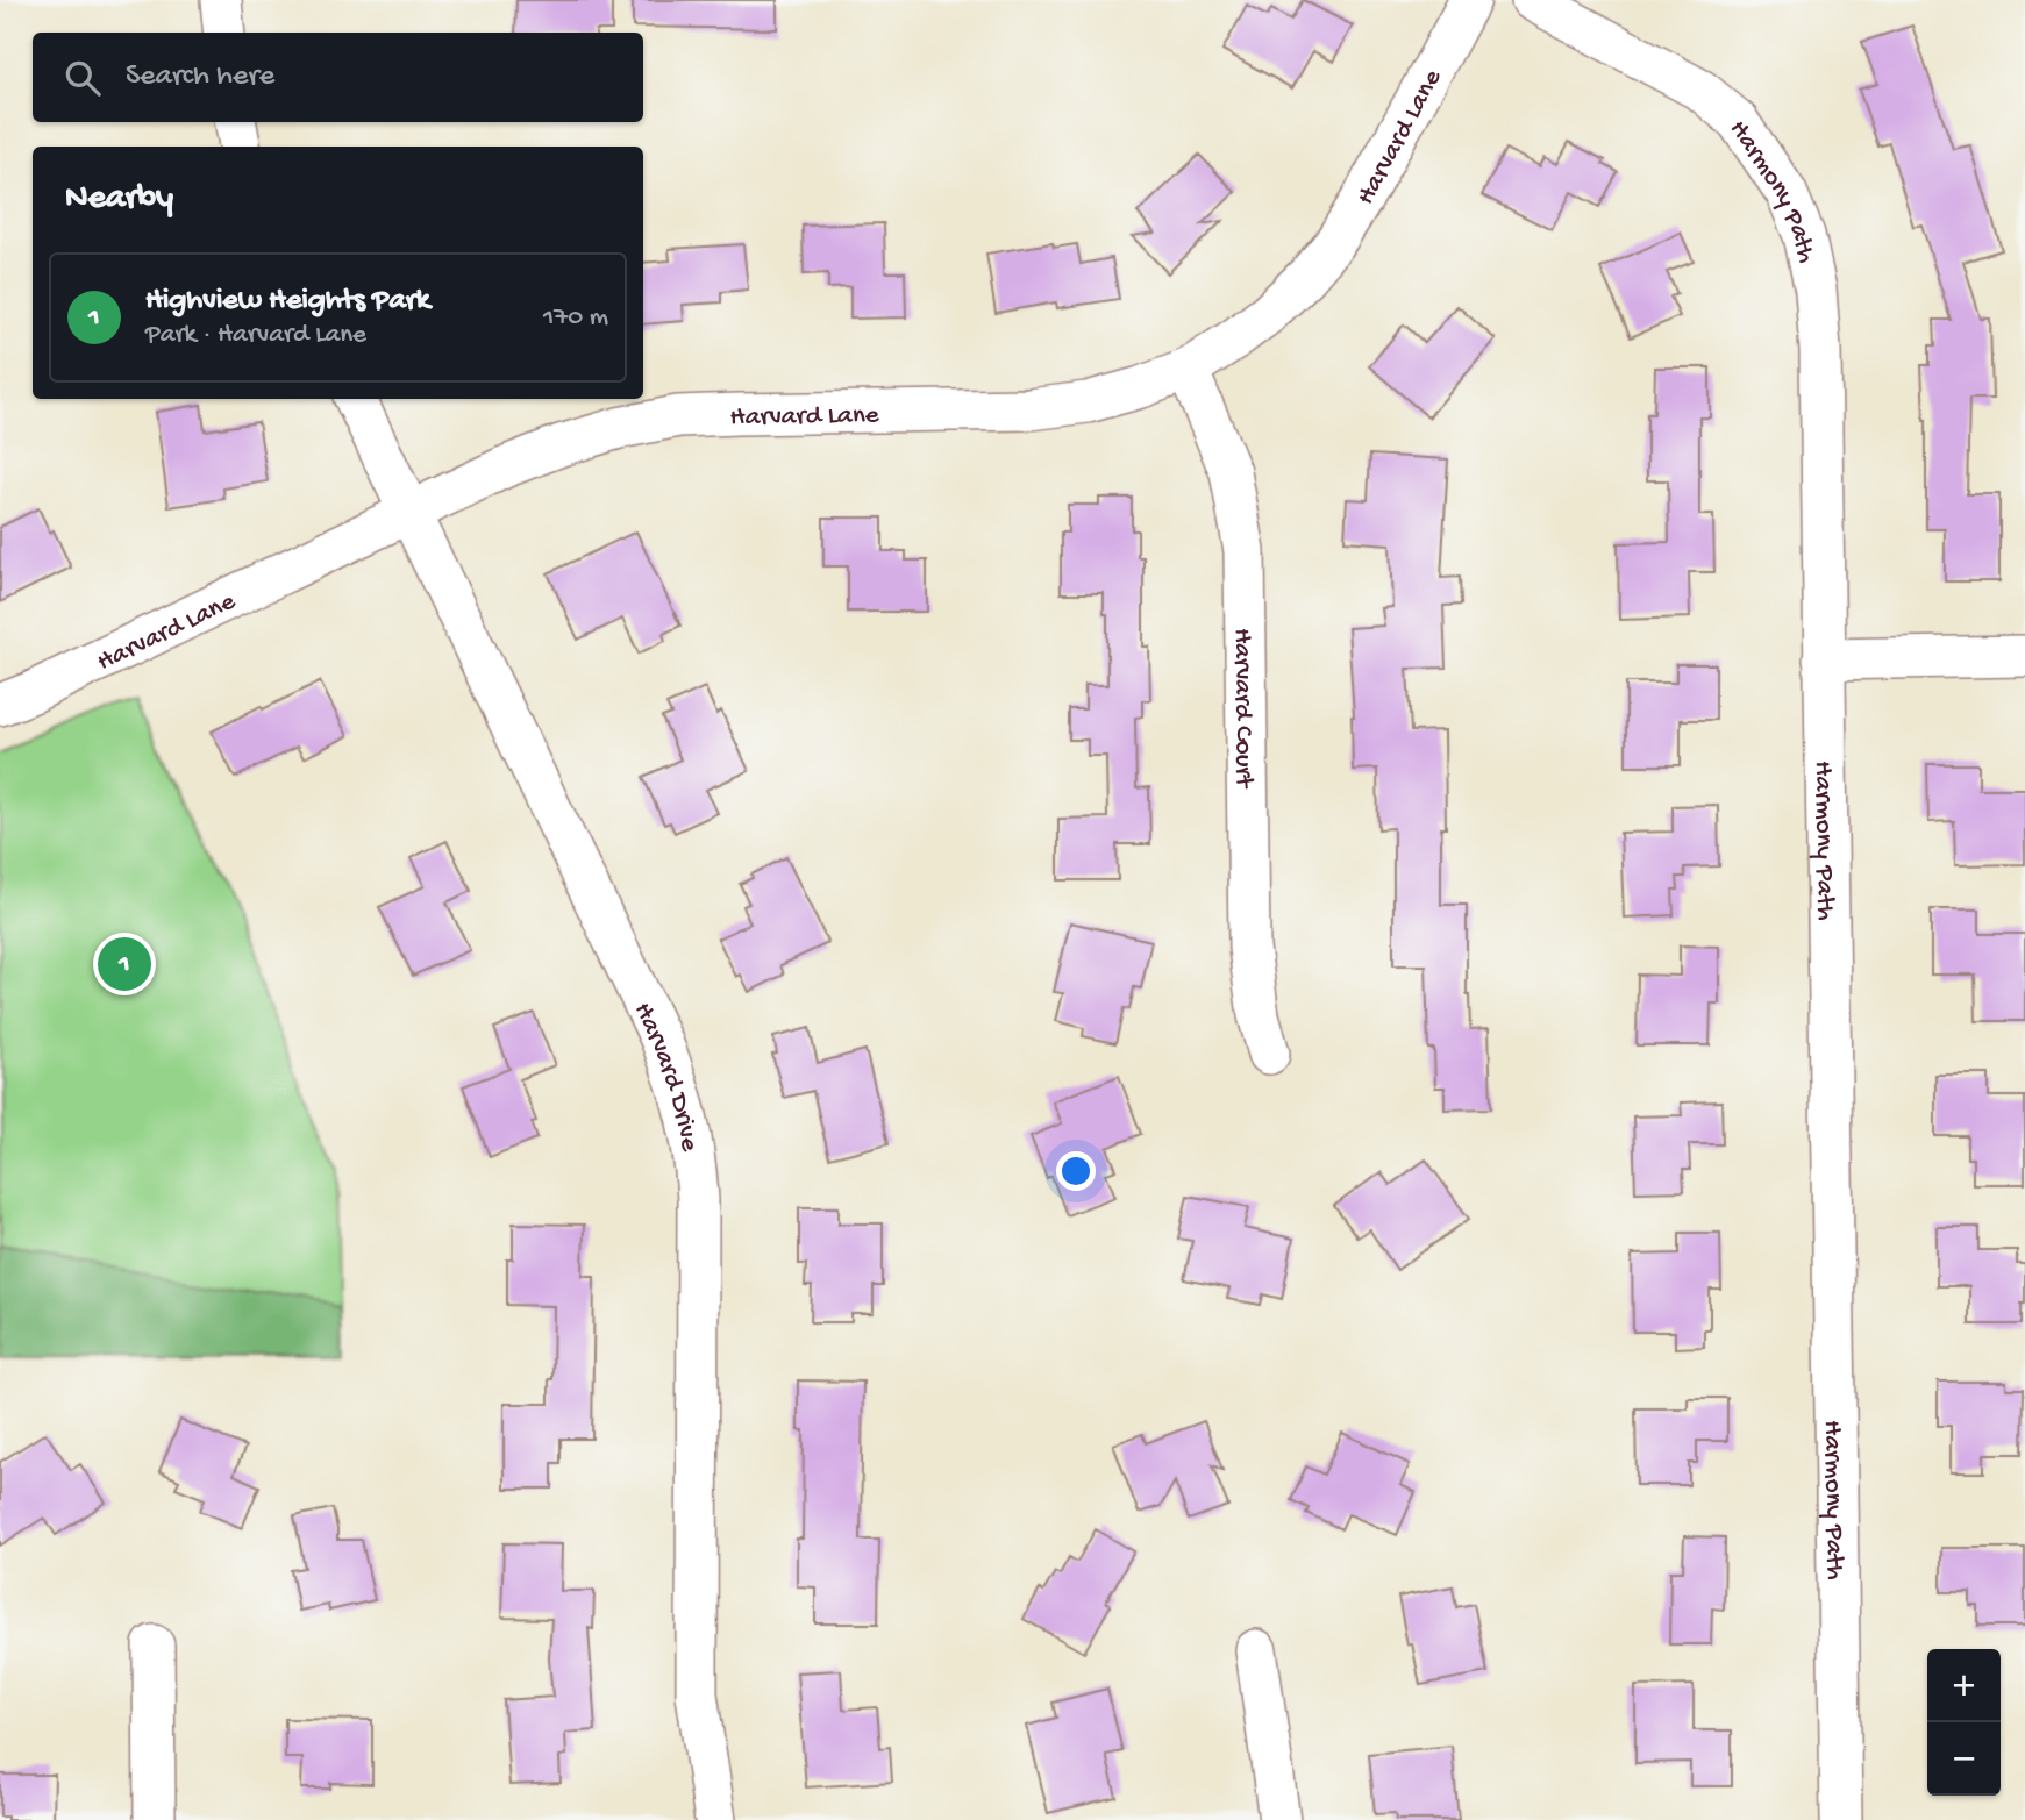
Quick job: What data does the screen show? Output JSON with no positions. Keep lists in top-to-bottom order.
{
  "streets": {
    "street": [
      "Harvard Lane",
      "Harmony Path",
      "Harvard Court",
      "Harvard Drive"
    ]
  },
  "crossings": [
    ["Harvard Lane", "Harvard Court"],
    ["Harvard Lane", "Harvard Drive"]
  ],
  "page": {
    "search": "Search here",
    "heading": "Nearby",
    "list": [
      {
        "mark": "1",
        "name": "Highview Heights Park",
        "note": "Park · Harvard Lane",
        "value": "170 m"
      }
    ],
    "pins": "1",
    "map_buttons": ["+", "−"]
  }
}
